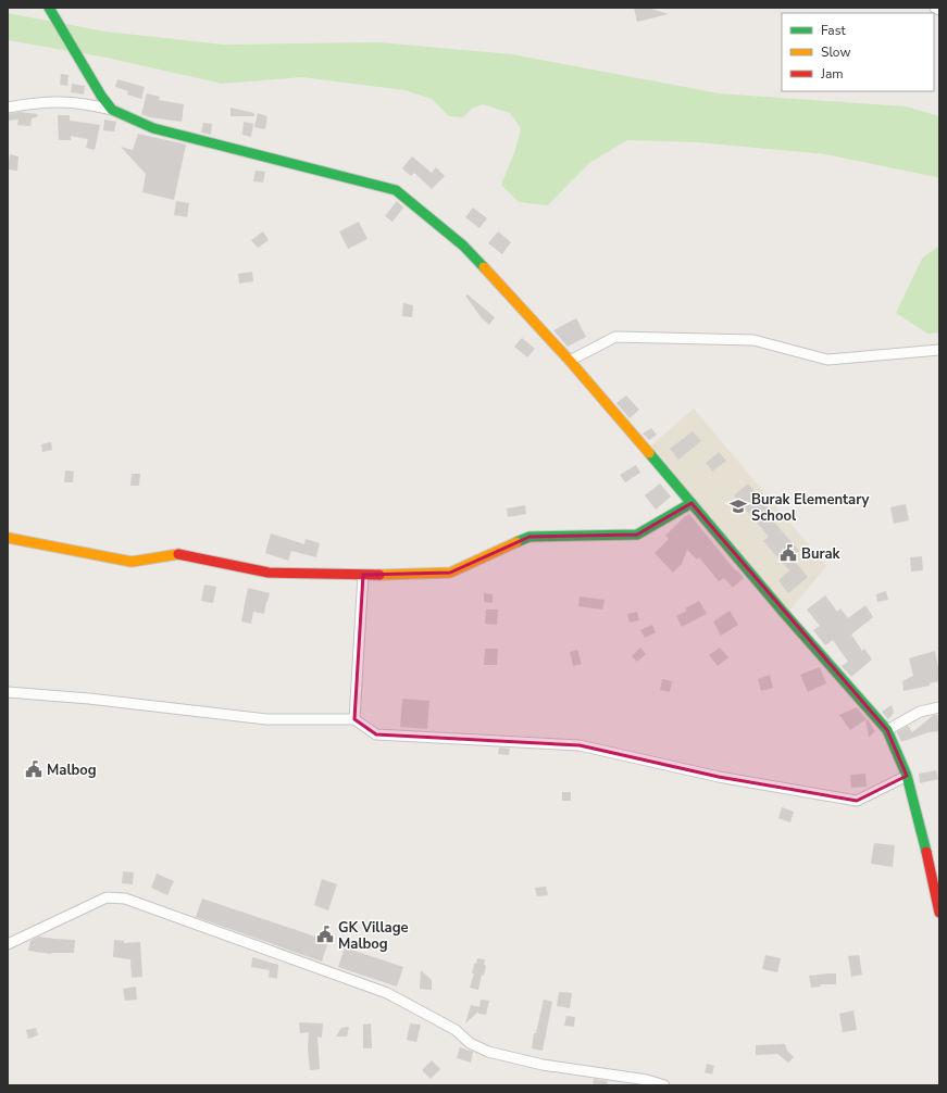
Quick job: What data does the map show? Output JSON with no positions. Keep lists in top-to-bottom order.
{
  "places": {
    "school or university": ["Burak Elementary School"],
    "public building": ["Burak", "Malbog", "GK Village Malbog"]
  },
  "legend": ["Fast", "Slow", "Jam"]
}
